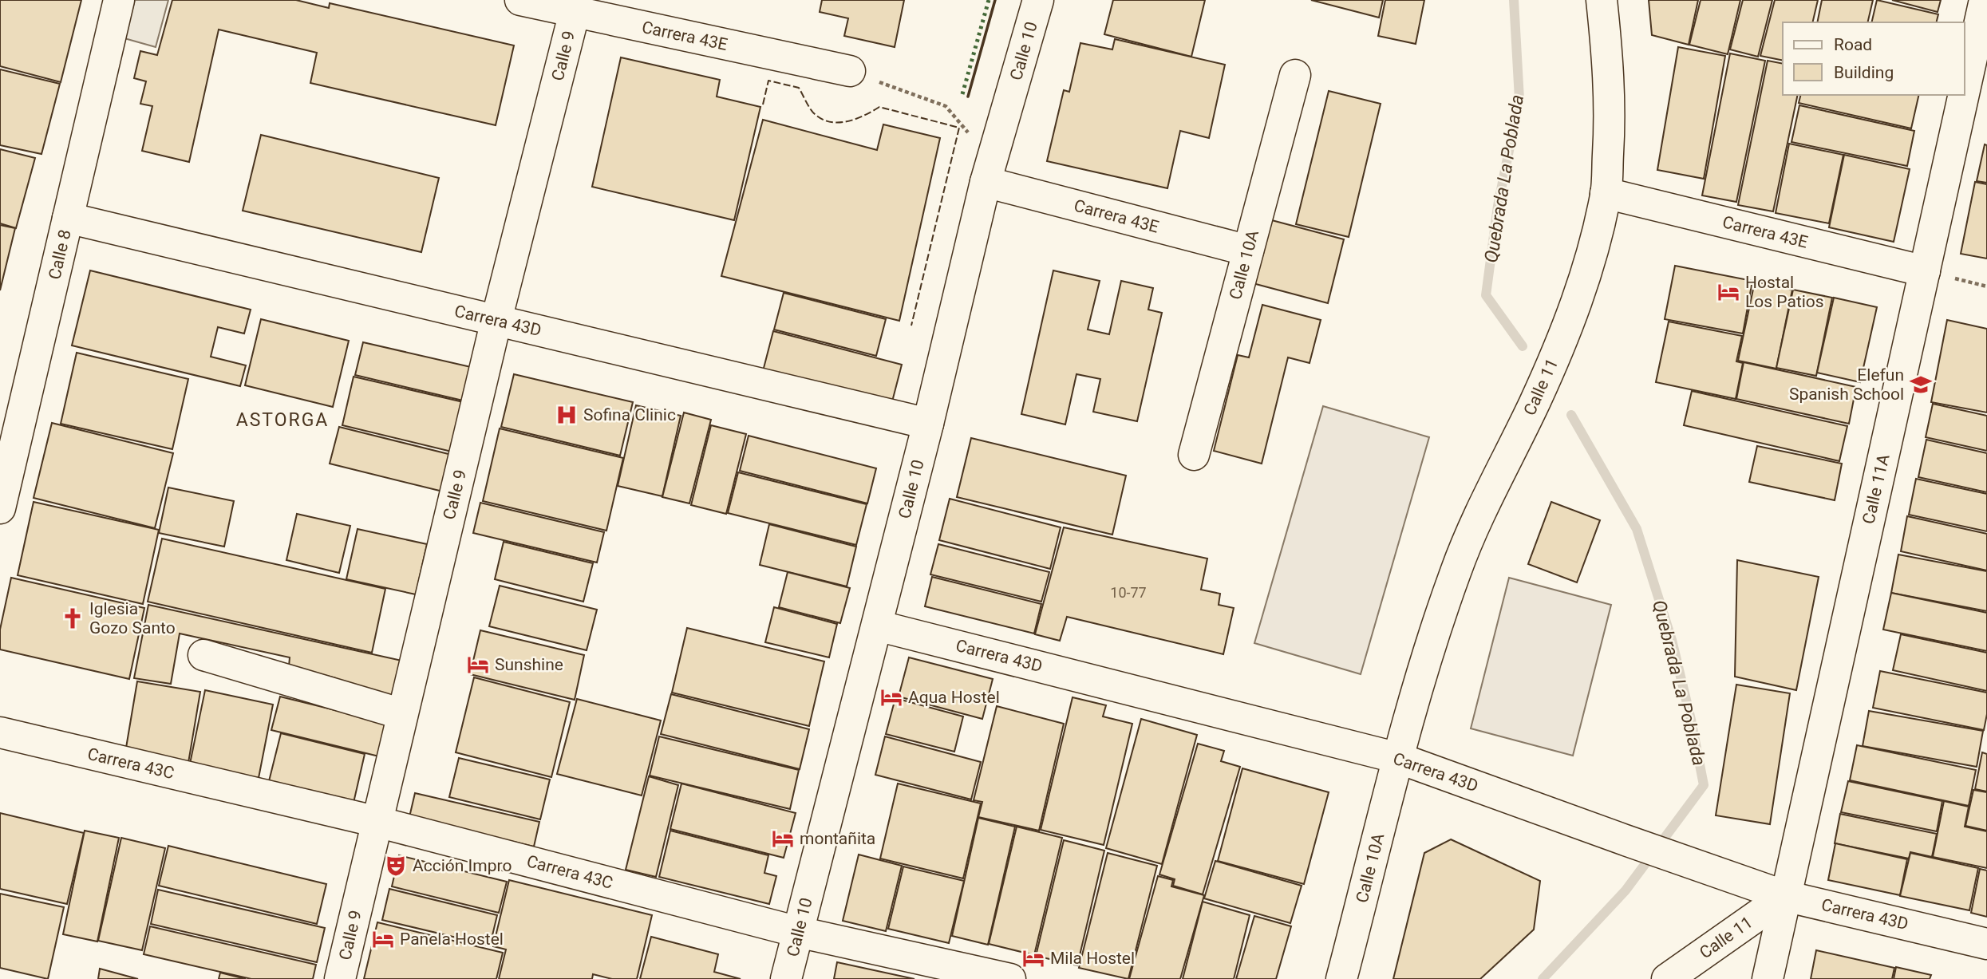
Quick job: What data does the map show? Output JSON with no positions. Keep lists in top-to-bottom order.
{
  "streets": {
    "street": [
      "Carrera 43E",
      "Calle 10",
      "Calle 9",
      "Calle 8",
      "Calle 10A",
      "Carrera 43D",
      "Calle 11",
      "Calle 11A",
      "Carrera 43C"
    ]
  },
  "crossings": [
    ["Carrera 43E", "Calle 10"],
    ["Carrera 43E", "Calle 9"],
    ["Carrera 43E", "Calle 10A"],
    ["Carrera 43E", "Calle 11"],
    ["Carrera 43E", "Calle 11A"],
    ["Calle 10", "Carrera 43D"],
    ["Calle 10", "Carrera 43C"],
    ["Calle 9", "Carrera 43D"],
    ["Calle 9", "Carrera 43C"],
    ["Calle 8", "Carrera 43D"],
    ["Calle 10A", "Carrera 43D"],
    ["Calle 10A", "Calle 11"],
    ["Carrera 43D", "Calle 11"],
    ["Carrera 43D", "Calle 11A"],
    ["Calle 11", "Calle 11A"]
  ],
  "districts": ["ASTORGA"],
  "water": ["Quebrada La Poblada"],
  "places": {
    "hotel": [
      "Hostal Los Patios",
      "Sunshine",
      "Aqua Hostel",
      "montañita",
      "Panela Hostel",
      "Mila Hostel"
    ],
    "school or university": ["Elefun Spanish School"],
    "hospital": ["Sofina Clinic"],
    "church": ["Iglesia Gozo Santo"],
    "theatre": ["Acción Impro"]
  },
  "house_numbers": ["10-77"],
  "legend": ["Road", "Building"]
}
